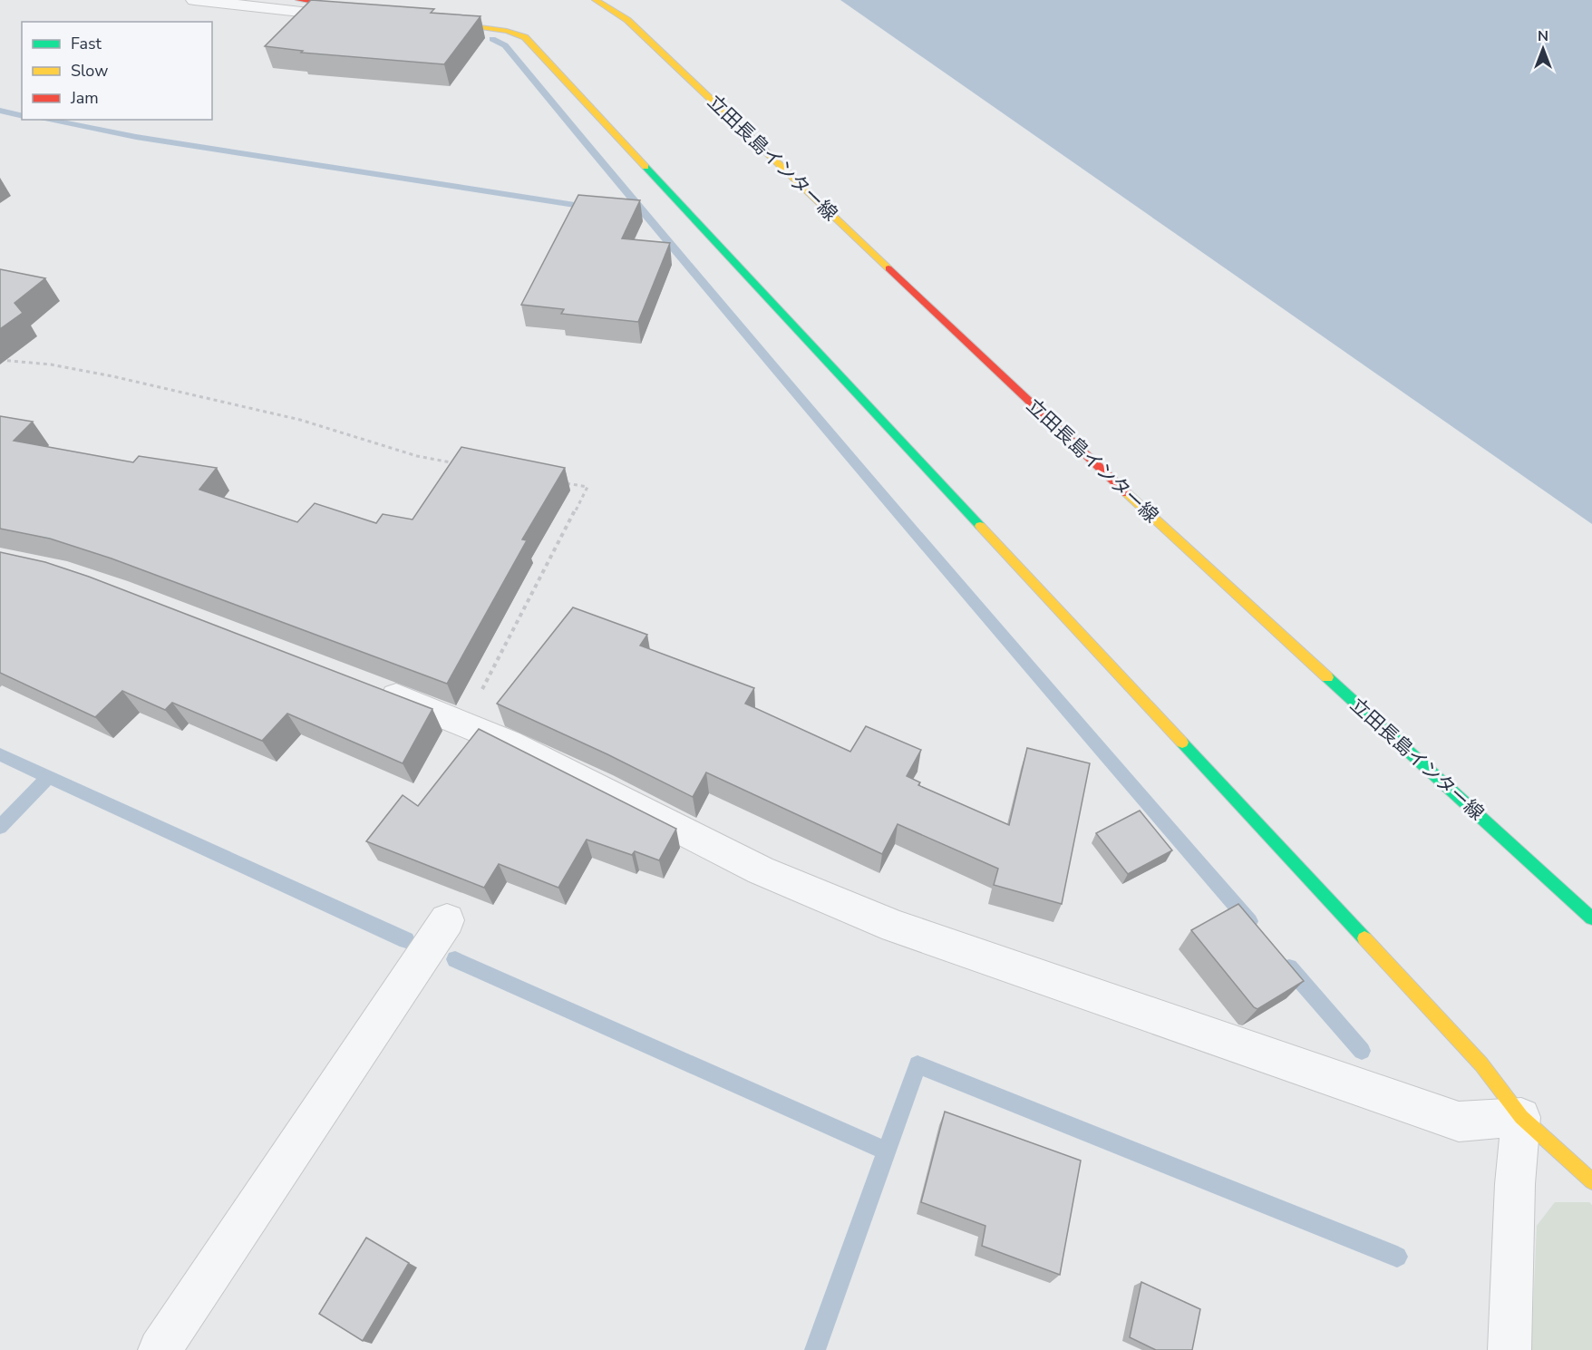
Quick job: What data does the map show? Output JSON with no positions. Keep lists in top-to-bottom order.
{
  "streets": {
    "street": ["立田長島インター線"]
  },
  "legend": ["Fast", "Slow", "Jam"],
  "north": "top"
}
